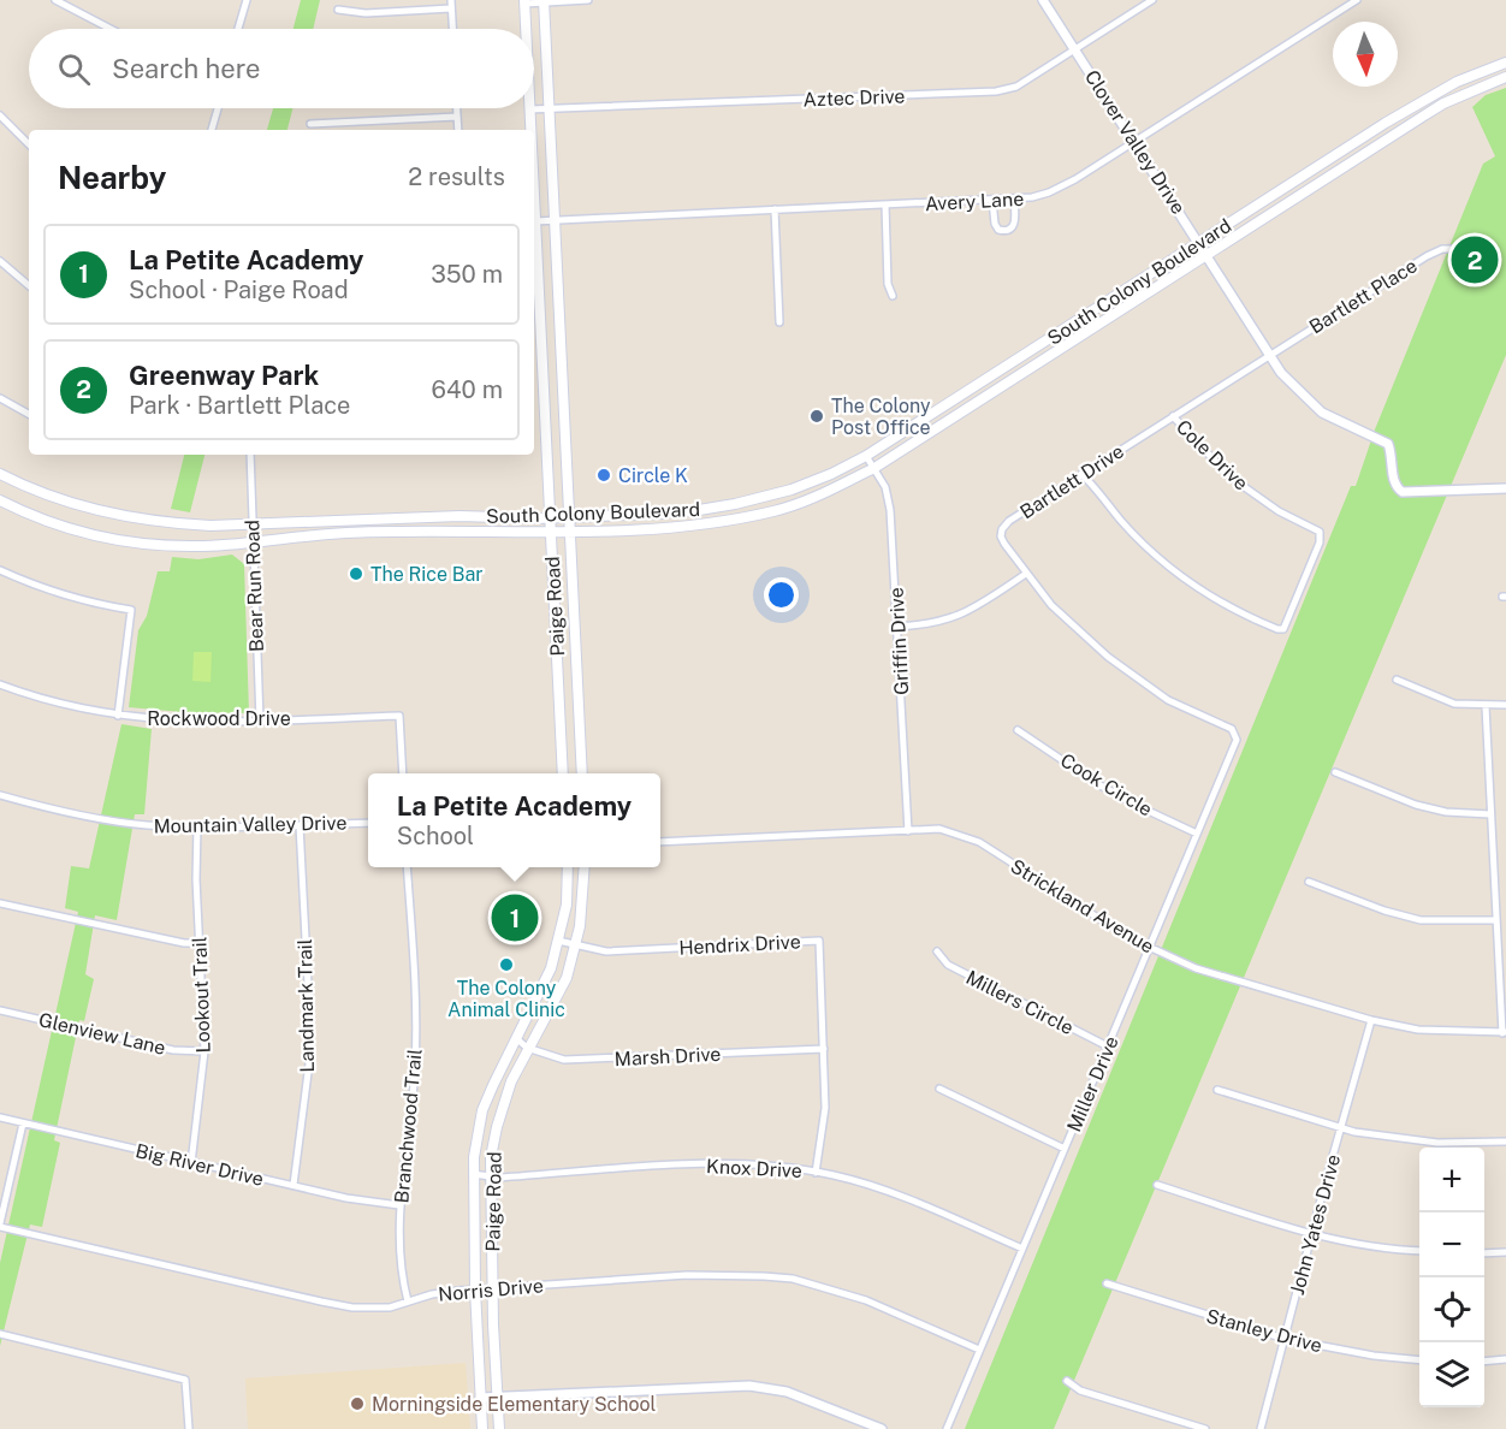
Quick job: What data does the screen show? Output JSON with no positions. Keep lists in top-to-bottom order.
{
  "streets": {
    "main road": ["South Colony Boulevard", "Paige Road"],
    "street": [
      "Aztec Drive",
      "Clover Valley Drive",
      "Avery Lane",
      "Bartlett Place",
      "Cole Drive",
      "Bartlett Drive",
      "Bear Run Road",
      "Griffin Drive",
      "Rockwood Drive",
      "Cook Circle",
      "Mountain Valley Drive",
      "Strickland Avenue",
      "Hendrix Drive",
      "Lookout Trail",
      "Millers Circle",
      "Landmark Trail",
      "Glenview Lane",
      "Marsh Drive",
      "Miller Drive",
      "Branchwood Trail",
      "Big River Drive",
      "Knox Drive",
      "John Yates Drive",
      "Norris Drive",
      "Stanley Drive"
    ]
  },
  "crossings": [
    ["Aztec Drive", "Clover Valley Drive"],
    ["Aztec Drive", "Paige Road"],
    ["Clover Valley Drive", "Avery Lane"],
    ["Clover Valley Drive", "South Colony Boulevard"],
    ["Clover Valley Drive", "Bartlett Place"],
    ["Clover Valley Drive", "Bartlett Drive"],
    ["Avery Lane", "Paige Road"],
    ["South Colony Boulevard", "Bear Run Road"],
    ["South Colony Boulevard", "Paige Road"],
    ["South Colony Boulevard", "Griffin Drive"],
    ["Bartlett Place", "Bartlett Drive"],
    ["Cole Drive", "Bartlett Drive"],
    ["Bartlett Drive", "Miller Drive"],
    ["Bear Run Road", "Rockwood Drive"],
    ["Paige Road", "Hendrix Drive"],
    ["Paige Road", "Marsh Drive"],
    ["Paige Road", "Knox Drive"],
    ["Paige Road", "Norris Drive"],
    ["Griffin Drive", "Strickland Avenue"],
    ["Cook Circle", "Miller Drive"],
    ["Mountain Valley Drive", "Lookout Trail"],
    ["Mountain Valley Drive", "Landmark Trail"],
    ["Strickland Avenue", "Miller Drive"],
    ["Strickland Avenue", "John Yates Drive"],
    ["Hendrix Drive", "Marsh Drive"],
    ["Hendrix Drive", "Knox Drive"],
    ["Lookout Trail", "Glenview Lane"],
    ["Lookout Trail", "Big River Drive"],
    ["Millers Circle", "Miller Drive"],
    ["Landmark Trail", "Big River Drive"],
    ["Miller Drive", "Knox Drive"],
    ["Miller Drive", "Norris Drive"],
    ["Branchwood Trail", "Big River Drive"],
    ["Branchwood Trail", "Norris Drive"],
    ["John Yates Drive", "Stanley Drive"]
  ],
  "places": [
    "The Colony Post Office",
    "Circle K",
    "The Rice Bar",
    "The Colony Animal Clinic",
    "Morningside Elementary School"
  ],
  "north": "bottom",
  "page": {
    "search": "Search here",
    "heading": ["Nearby", "2 results"],
    "list": [
      {
        "mark": "1",
        "name": "La Petite Academy",
        "note": "School · Paige Road",
        "value": "350 m"
      },
      {
        "mark": "2",
        "name": "Greenway Park",
        "note": "Park · Bartlett Place",
        "value": "640 m"
      }
    ],
    "pins": ["2", "1"],
    "popup": ["La Petite Academy", "School"],
    "map_buttons": ["+", "−"]
  }
}
